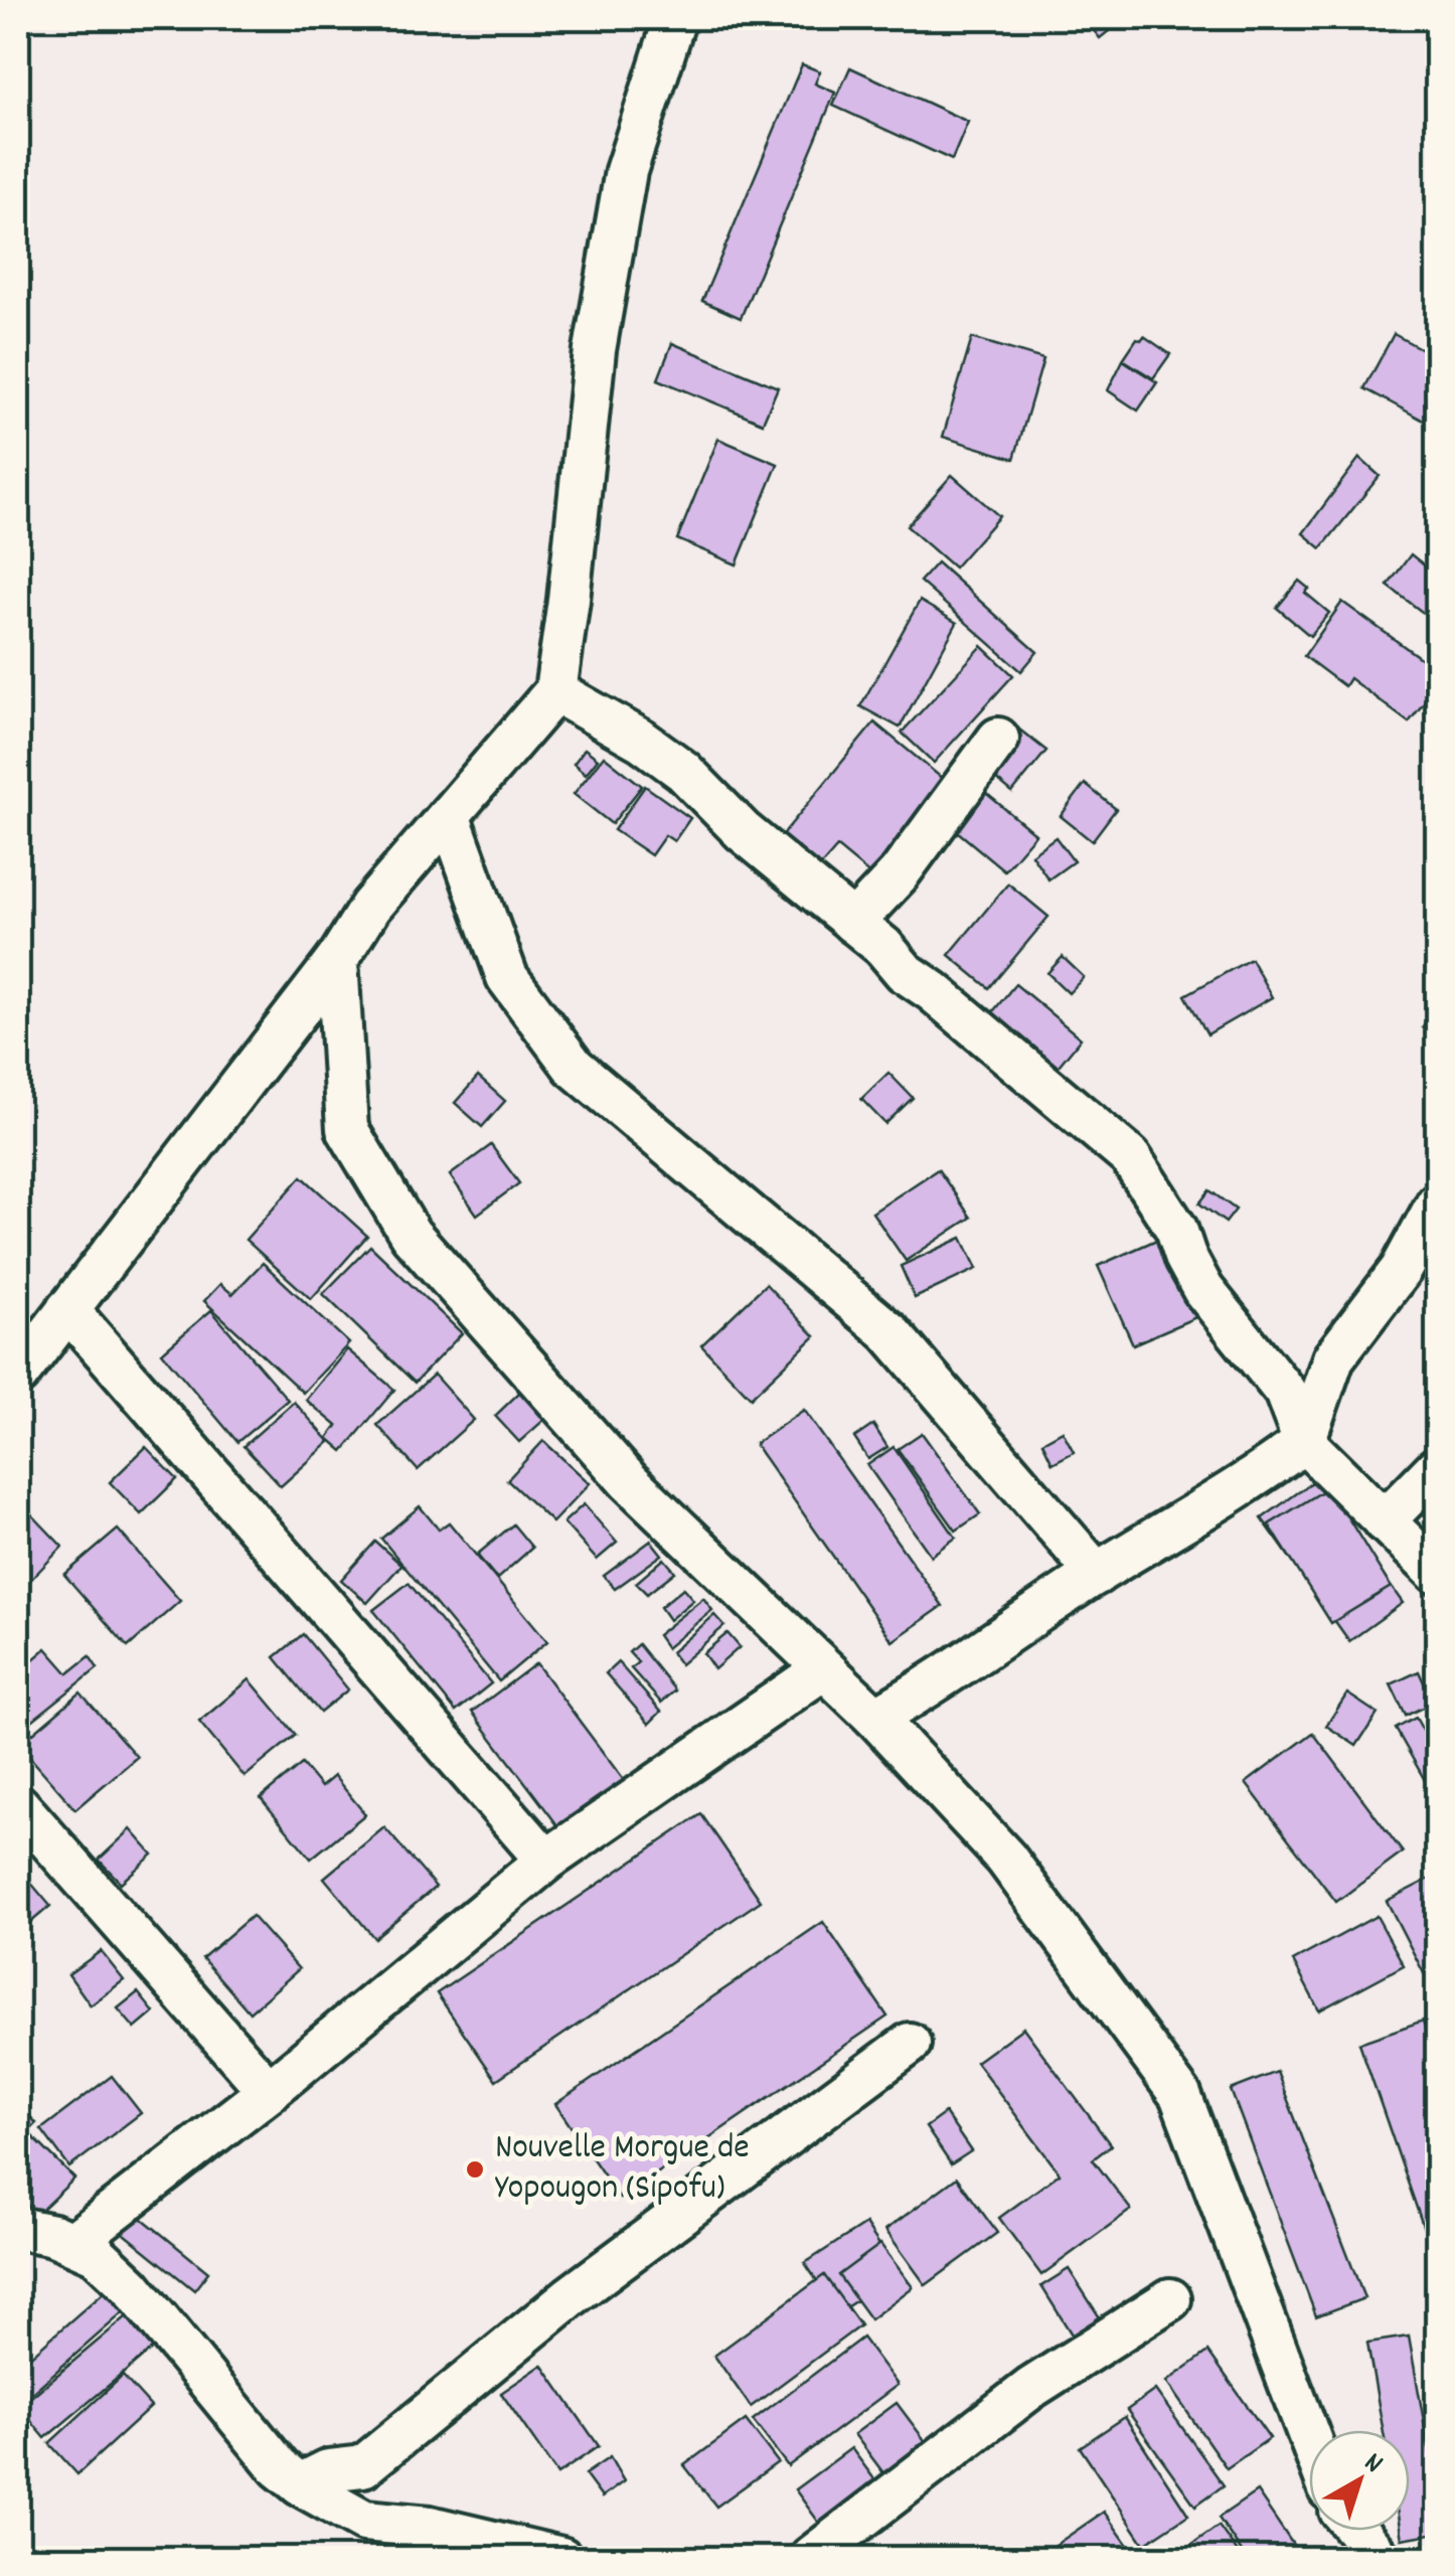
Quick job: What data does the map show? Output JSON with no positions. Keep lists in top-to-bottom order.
{
  "places": ["Nouvelle Morgue de Yopougon (Sipofu)"],
  "north": "top right"
}
